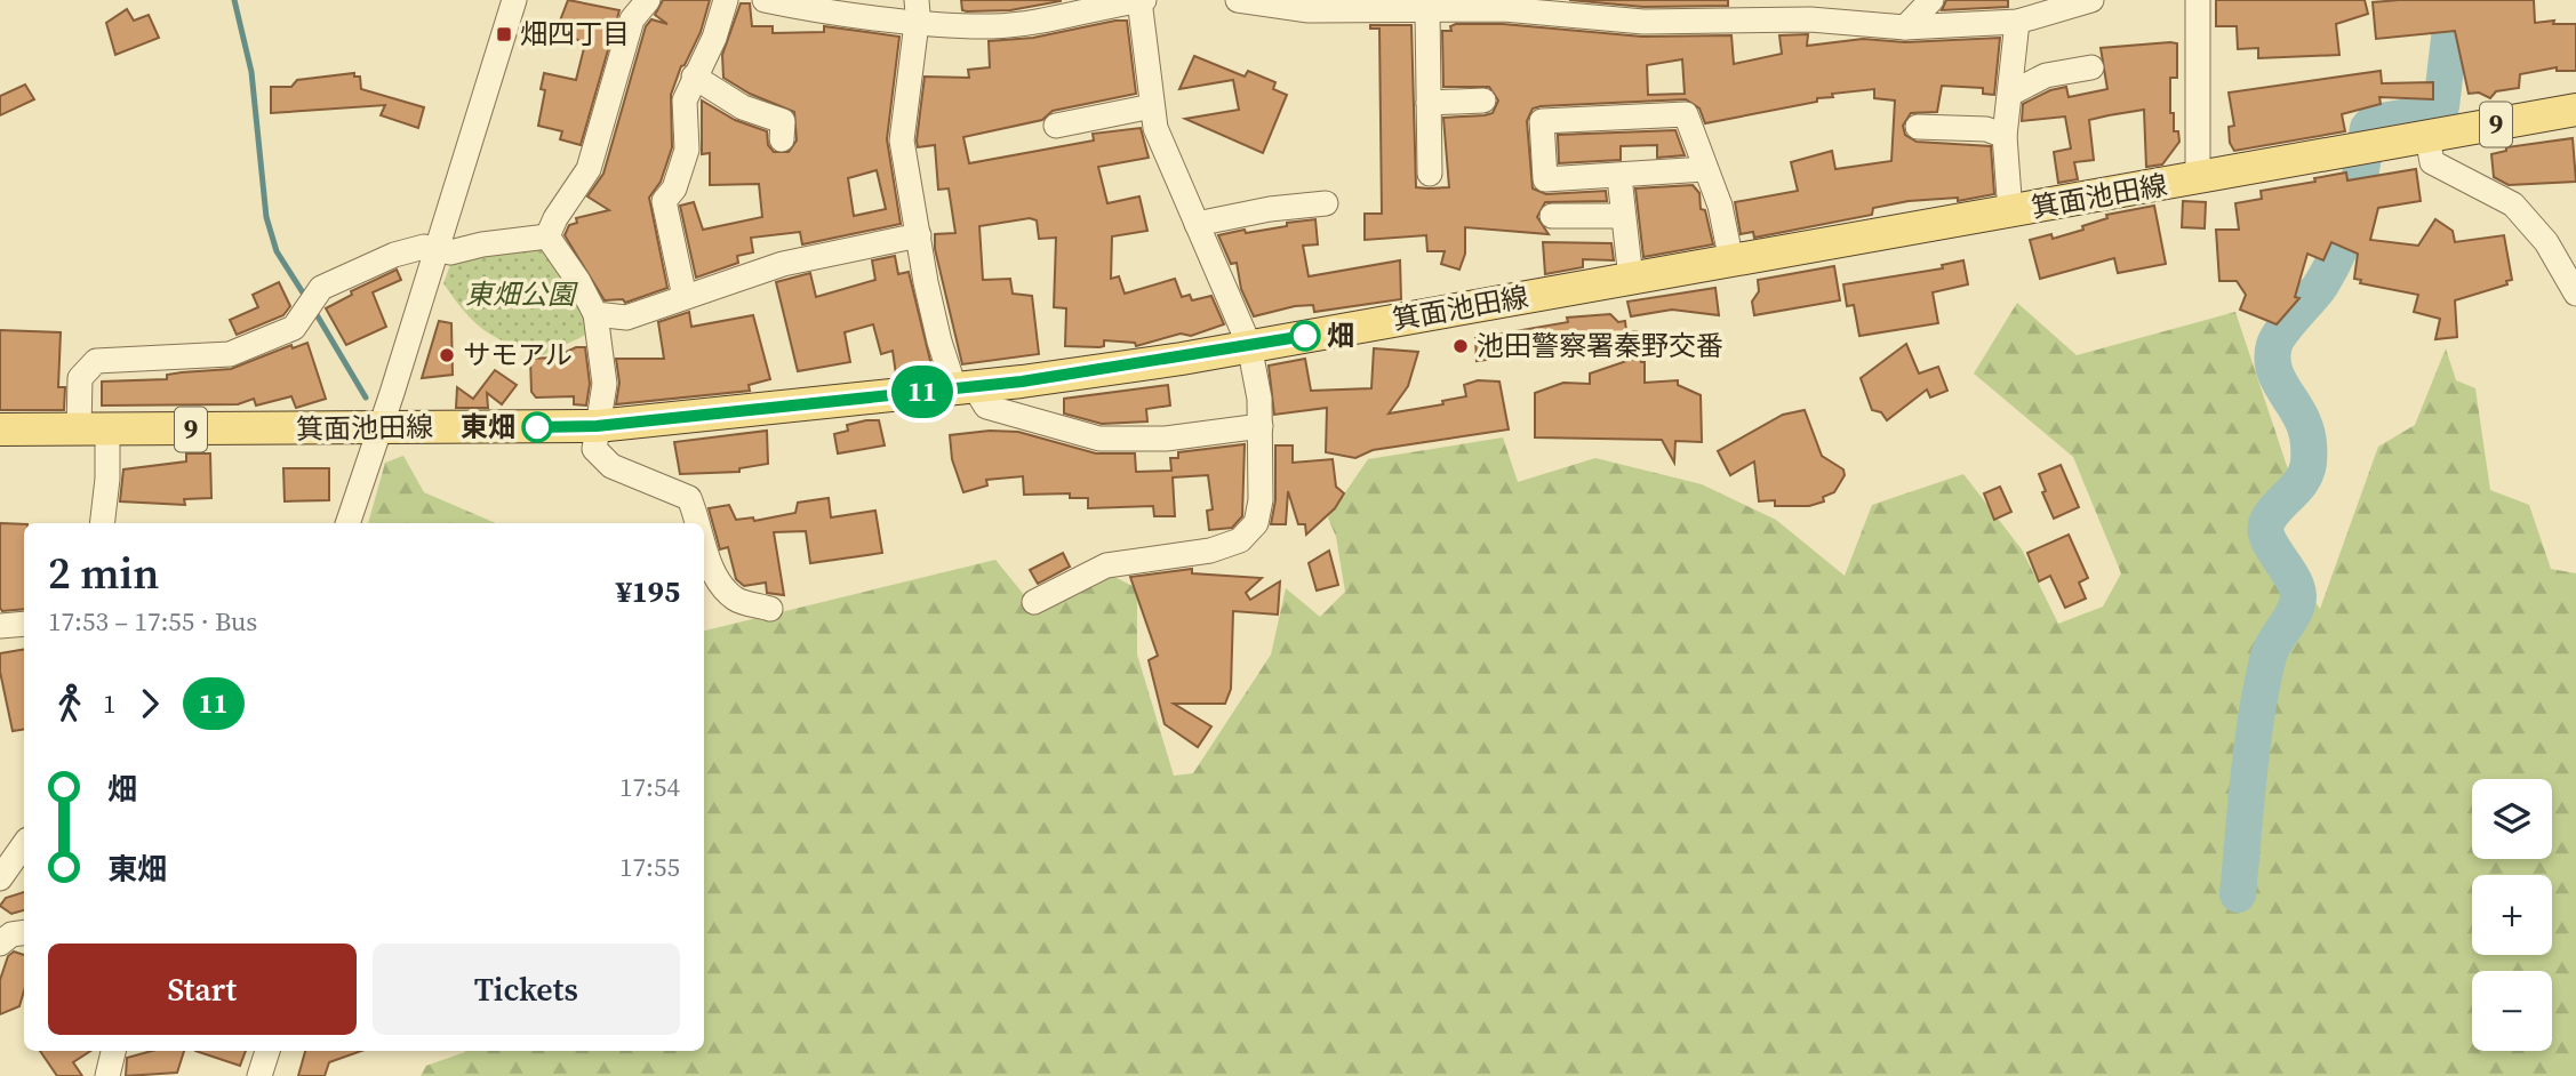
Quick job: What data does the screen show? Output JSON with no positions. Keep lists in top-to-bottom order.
{
  "streets": {
    "main road": ["9", "箕面池田線"]
  },
  "parks": ["東畑公園"],
  "places": {
    "transit": ["畑四丁目"],
    "other": [
      "畑",
      "池田警察署秦野交番",
      "サモアル",
      "東畑"
    ]
  },
  "lines": ["bus line 11"],
  "page": {
    "on_map": "11",
    "heading": ["2 min", "17:53 – 17:55 · Bus", "¥195"],
    "legs": ["1", "11"],
    "list": [
      {
        "name": "畑",
        "value": "17:54"
      },
      {
        "name": "東畑",
        "value": "17:55"
      }
    ],
    "map_buttons": ["+", "−"],
    "buttons": ["Start", "Tickets"]
  }
}
